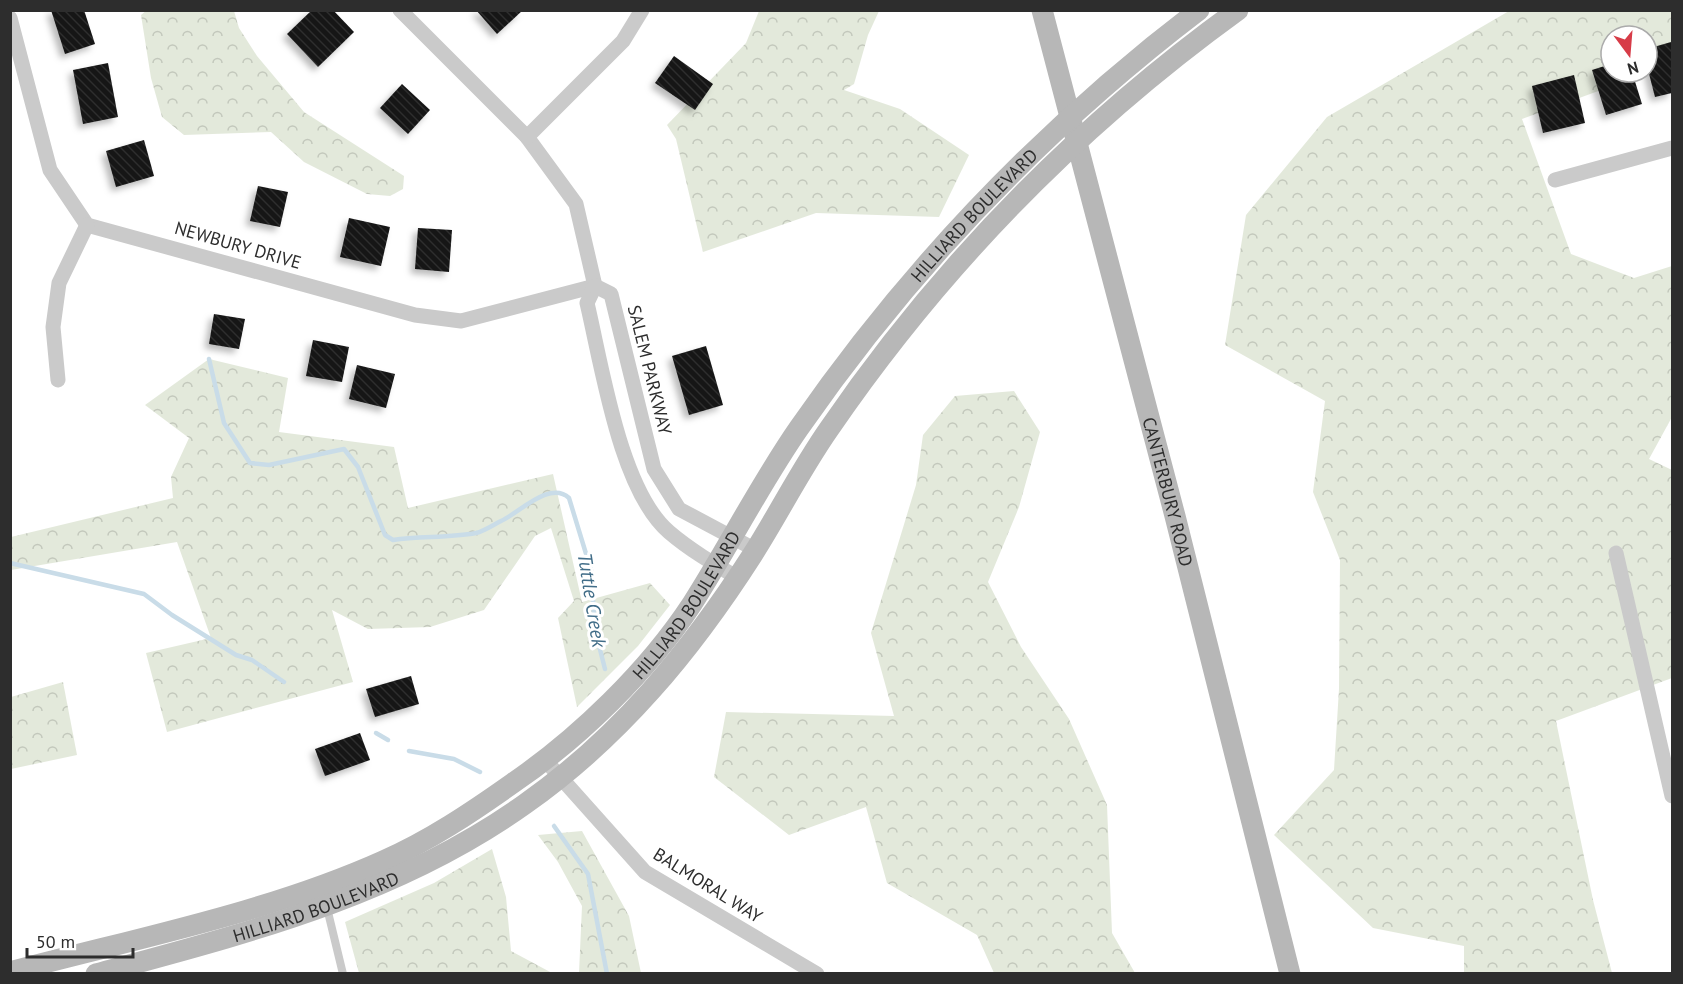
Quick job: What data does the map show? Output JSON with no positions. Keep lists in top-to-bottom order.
{
  "streets": {
    "main road": ["HILLIARD BOULEVARD", "CANTERBURY ROAD"],
    "street": ["NEWBURY DRIVE", "SALEM PARKWAY", "BALMORAL WAY"]
  },
  "crossings": [
    ["HILLIARD BOULEVARD", "SALEM PARKWAY"],
    ["HILLIARD BOULEVARD", "CANTERBURY ROAD"],
    ["HILLIARD BOULEVARD", "BALMORAL WAY"],
    ["NEWBURY DRIVE", "SALEM PARKWAY"]
  ],
  "water": ["Tuttle Creek"],
  "scale_bar": "50 m",
  "north": "bottom"
}
